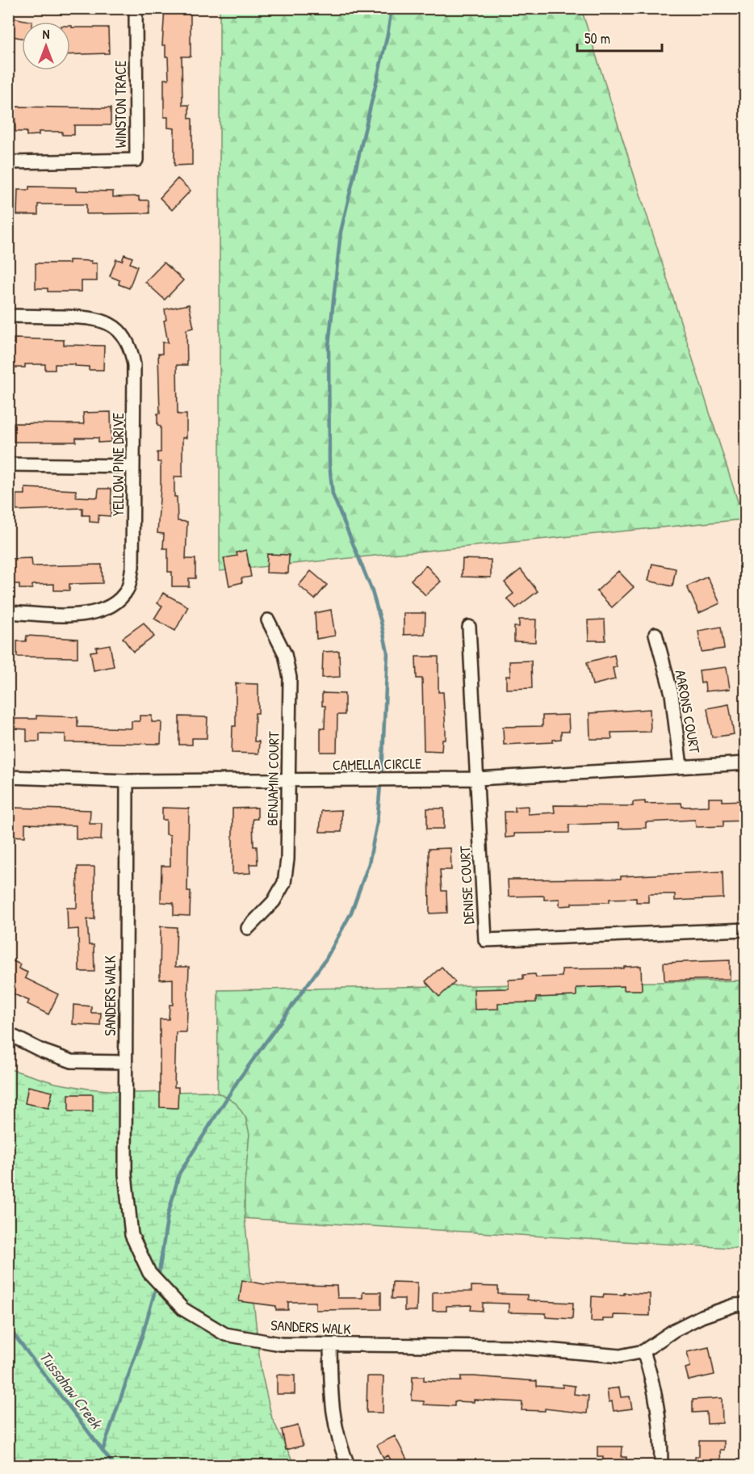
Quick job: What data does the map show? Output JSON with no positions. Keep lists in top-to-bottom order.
{
  "streets": {
    "street": [
      "WINSTON TRACE",
      "YELLOW PINE DRIVE",
      "AARONS COURT",
      "CAMELLA CIRCLE",
      "BENJAMIN COURT",
      "DENISE COURT",
      "SANDERS WALK"
    ]
  },
  "crossings": [
    ["AARONS COURT", "CAMELLA CIRCLE"],
    ["CAMELLA CIRCLE", "BENJAMIN COURT"],
    ["CAMELLA CIRCLE", "DENISE COURT"],
    ["CAMELLA CIRCLE", "SANDERS WALK"]
  ],
  "water": ["Tussahaw Creek"],
  "scale_bar": "50 m",
  "north": "top"
}
